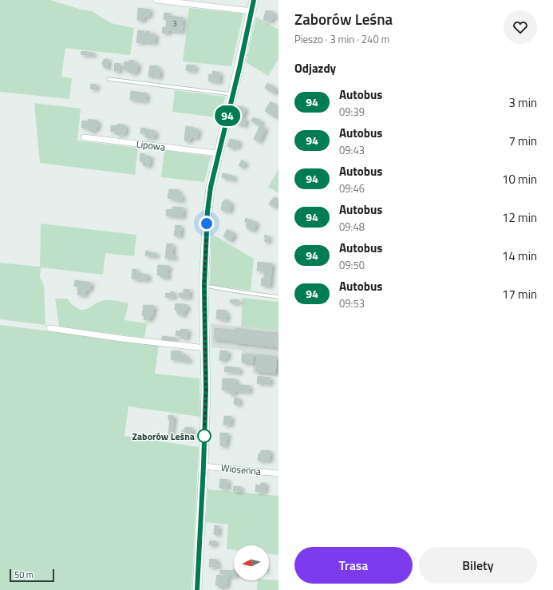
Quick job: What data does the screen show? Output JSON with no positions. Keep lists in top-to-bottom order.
{
  "streets": {
    "street": ["Lipowa", "Wiosenna"]
  },
  "places": ["Zaborów Leśna"],
  "lines": ["bus line 94"],
  "house_numbers": ["3"],
  "scale_bar": "50 m",
  "north": "left",
  "page": {
    "on_map": "94",
    "heading": [
      ["Zaborów Leśna", "Pieszo · 3 min · 240 m"],
      "Odjazdy"
    ],
    "list": [
      {
        "mark": "94",
        "name": "Autobus",
        "note": "09:39",
        "value": "3 min"
      },
      {
        "mark": "94",
        "name": "Autobus",
        "note": "09:43",
        "value": "7 min"
      },
      {
        "mark": "94",
        "name": "Autobus",
        "note": "09:46",
        "value": "10 min"
      },
      {
        "mark": "94",
        "name": "Autobus",
        "note": "09:48",
        "value": "12 min"
      },
      {
        "mark": "94",
        "name": "Autobus",
        "note": "09:50",
        "value": "14 min"
      },
      {
        "mark": "94",
        "name": "Autobus",
        "note": "09:53",
        "value": "17 min"
      }
    ],
    "buttons": ["Trasa", "Bilety"],
    "scale": "50 m"
  }
}
